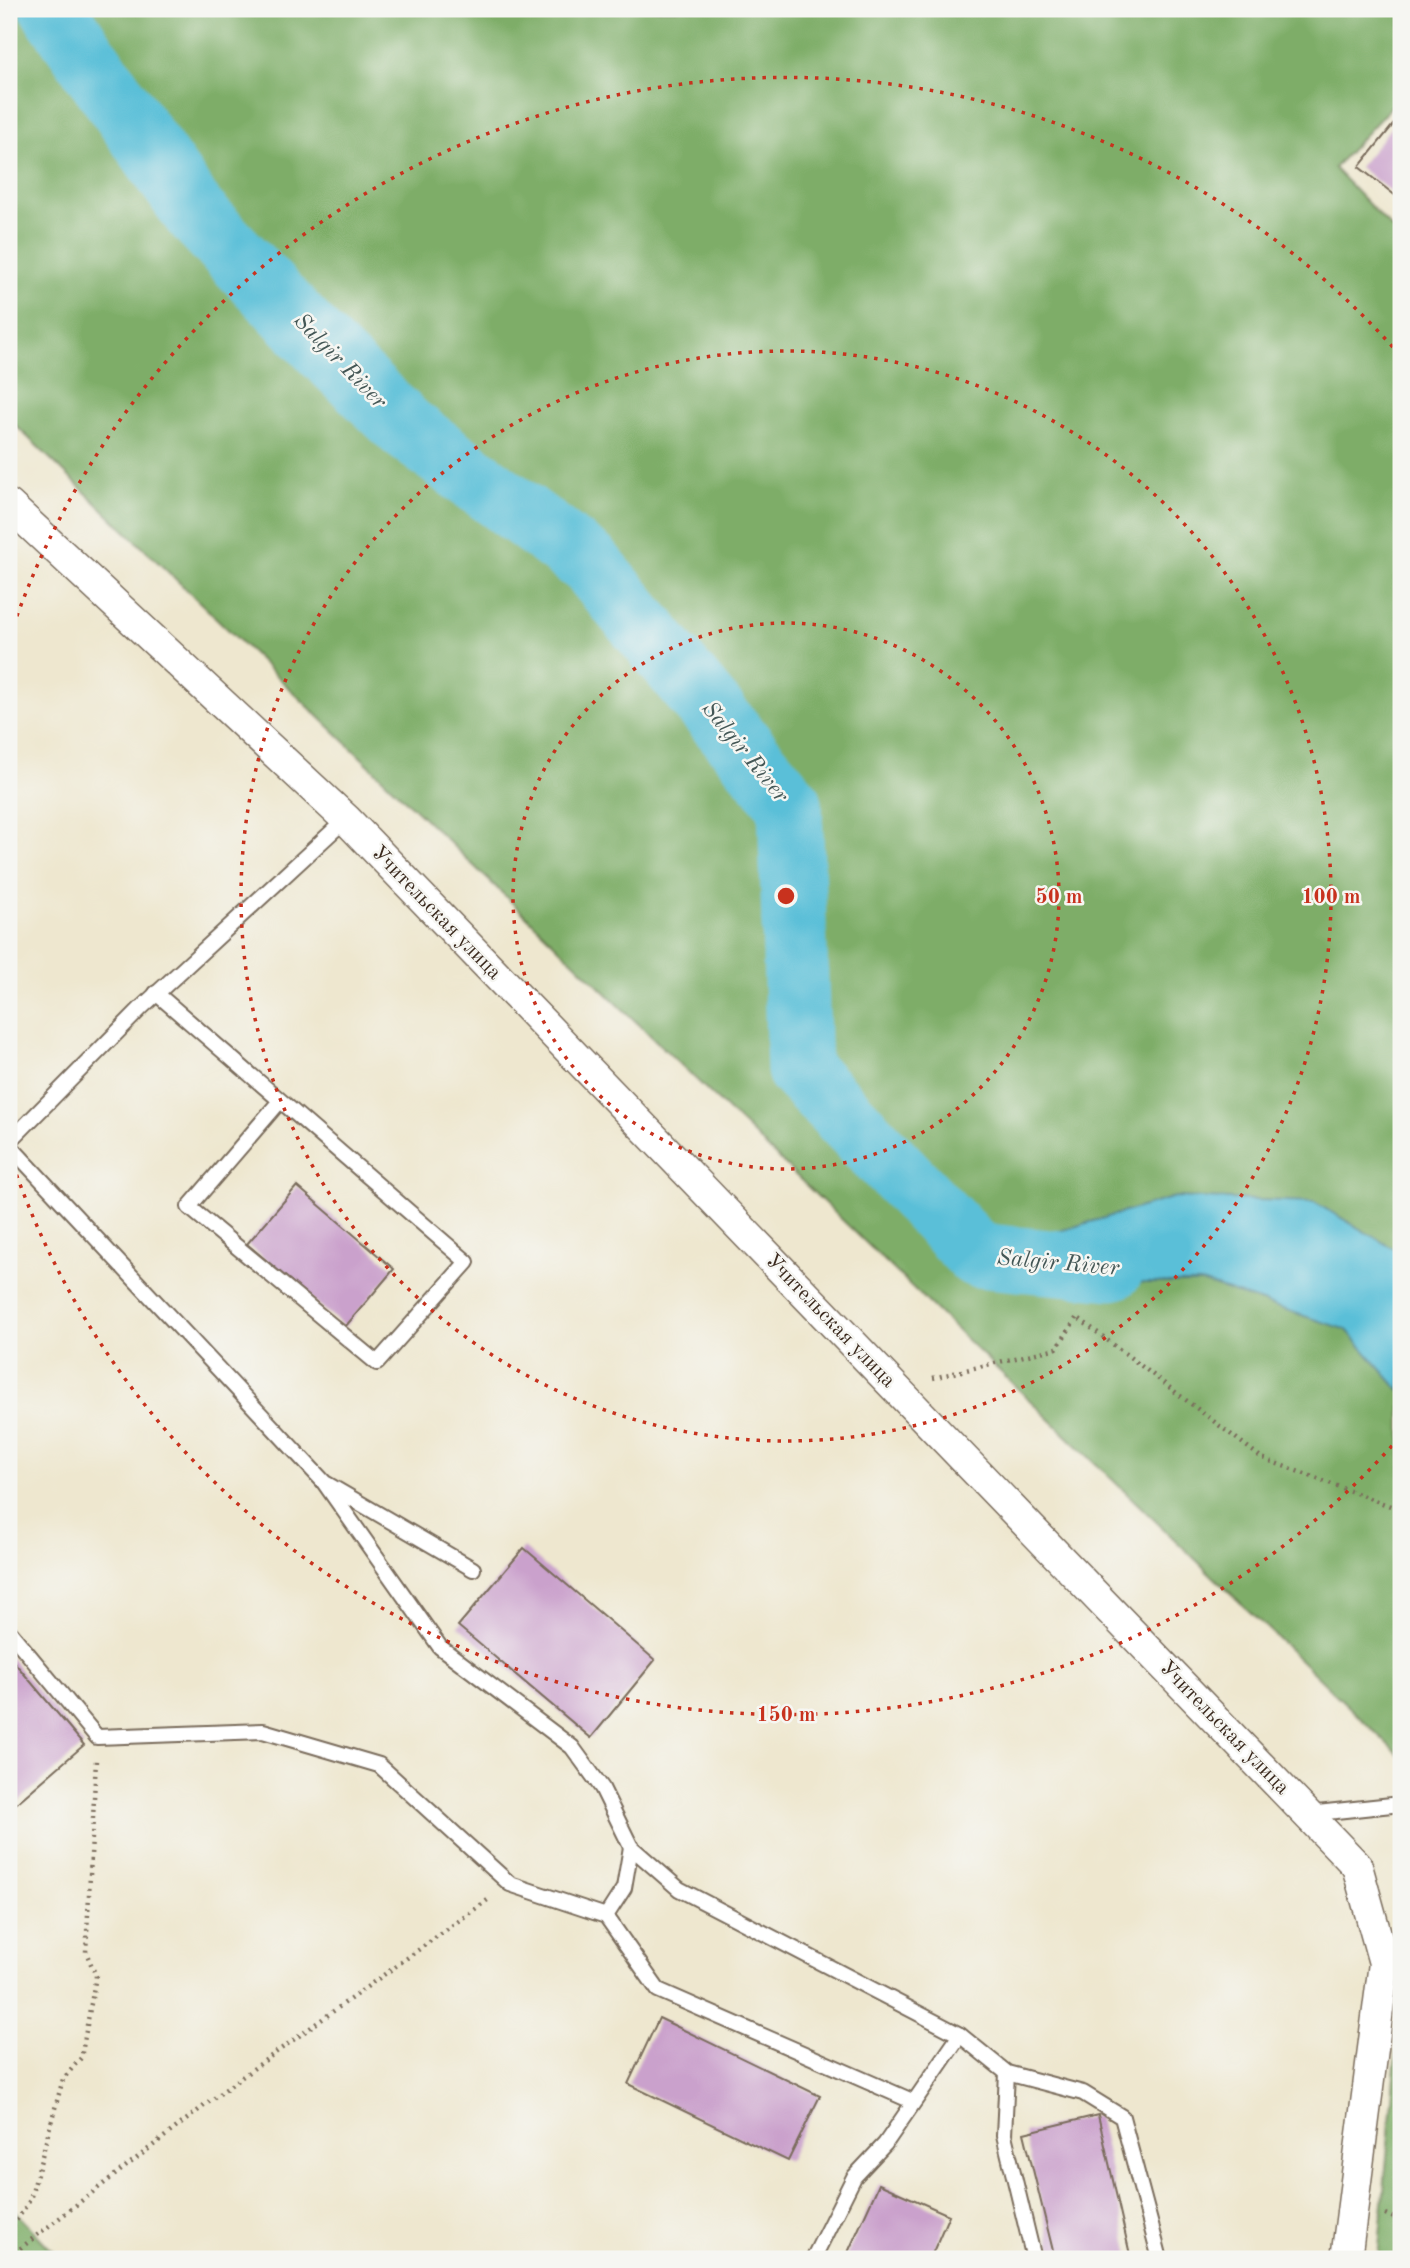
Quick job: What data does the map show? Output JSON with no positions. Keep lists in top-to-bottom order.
{
  "streets": {
    "street": ["Учительская улица"]
  },
  "water": ["Salgir River"],
  "rings": ["50 m", "100 m", "150 m"]
}
